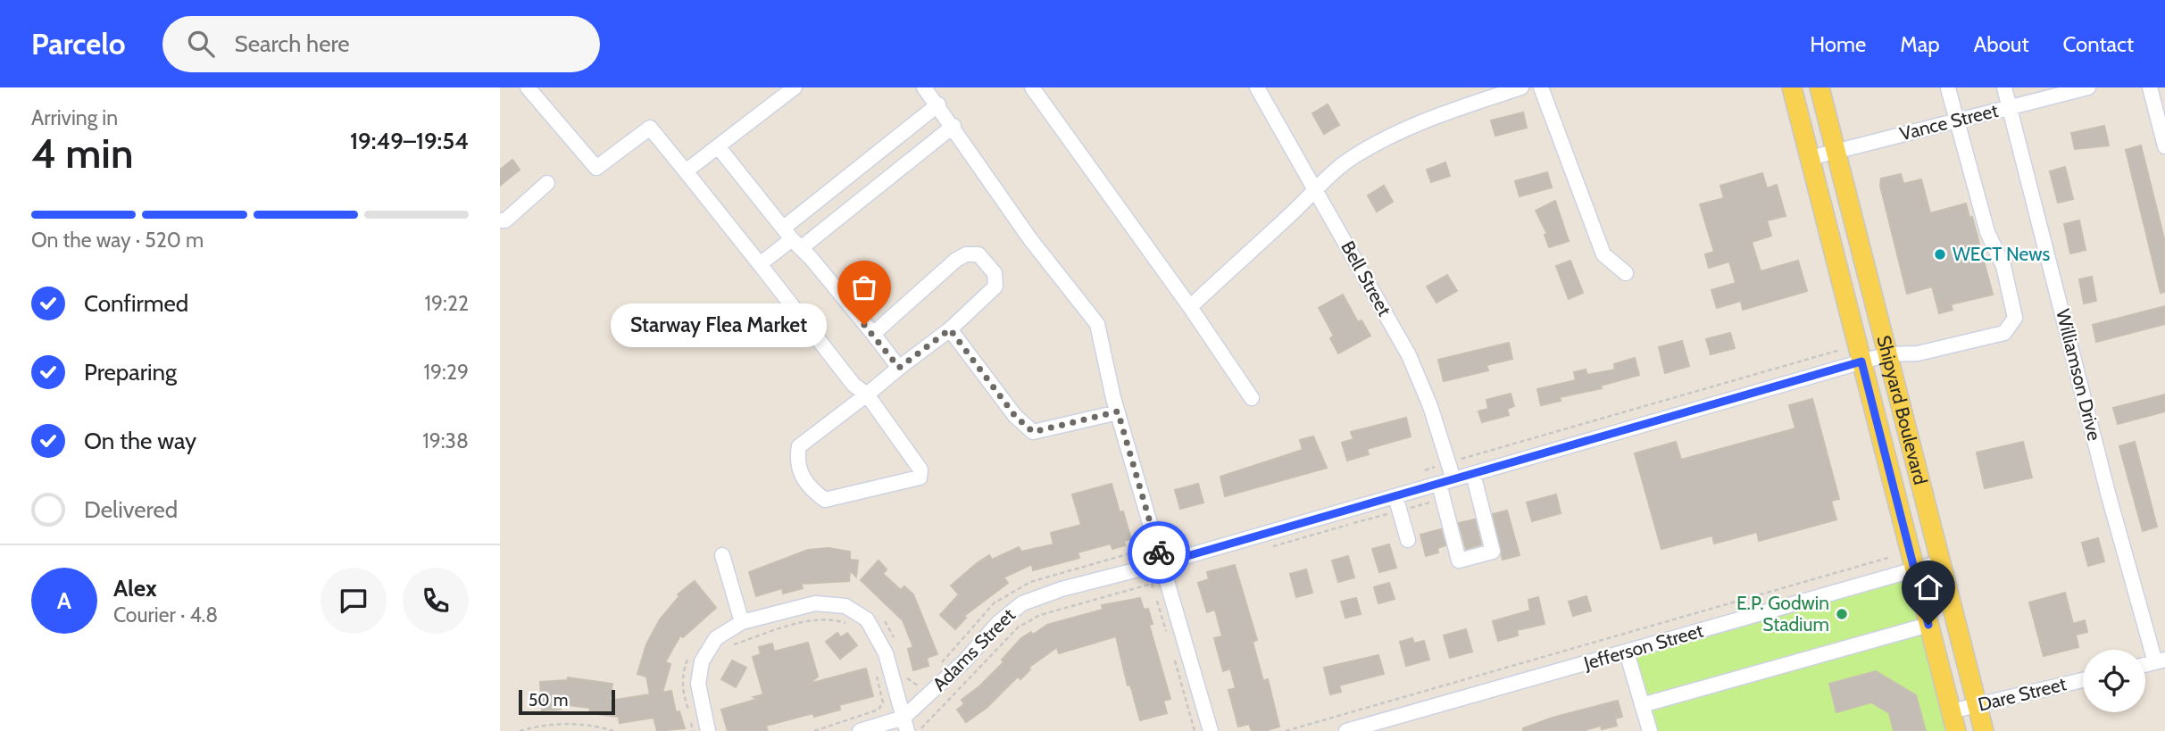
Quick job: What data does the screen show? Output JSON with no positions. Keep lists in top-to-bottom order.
{
  "streets": {
    "main road": ["Shipyard Boulevard"],
    "street": [
      "Vance Street",
      "Bell Street",
      "Williamson Drive",
      "Jefferson Street",
      "Adams Street",
      "Dare Street"
    ]
  },
  "crossings": [
    ["Vance Street", "Williamson Drive"],
    ["Vance Street", "Shipyard Boulevard"],
    ["Vance Street", "Adams Street"],
    ["Bell Street", "Adams Street"],
    ["Shipyard Boulevard", "Jefferson Street"],
    ["Shipyard Boulevard", "Adams Street"],
    ["Shipyard Boulevard", "Dare Street"]
  ],
  "places": ["WECT News", "Starway Flea Market", "E.P. Godwin Stadium"],
  "scale_bar": "50 m",
  "page": {
    "header": "Parcelo",
    "search": "Search here",
    "nav": [
      "Home",
      "Map",
      "About",
      "Contact"
    ],
    "heading": ["4 min", "Arriving in", "19:49–19:54"],
    "panel": ["Alex", "Courier · 4.8"],
    "bar": "On the way · 520 m",
    "list": [
      ["Confirmed", "19:22"],
      ["Preparing", "19:29"],
      ["On the way", "19:38"],
      "Delivered"
    ],
    "bubble": "Starway Flea Market",
    "round": "A",
    "scale": "50 m"
  }
}
